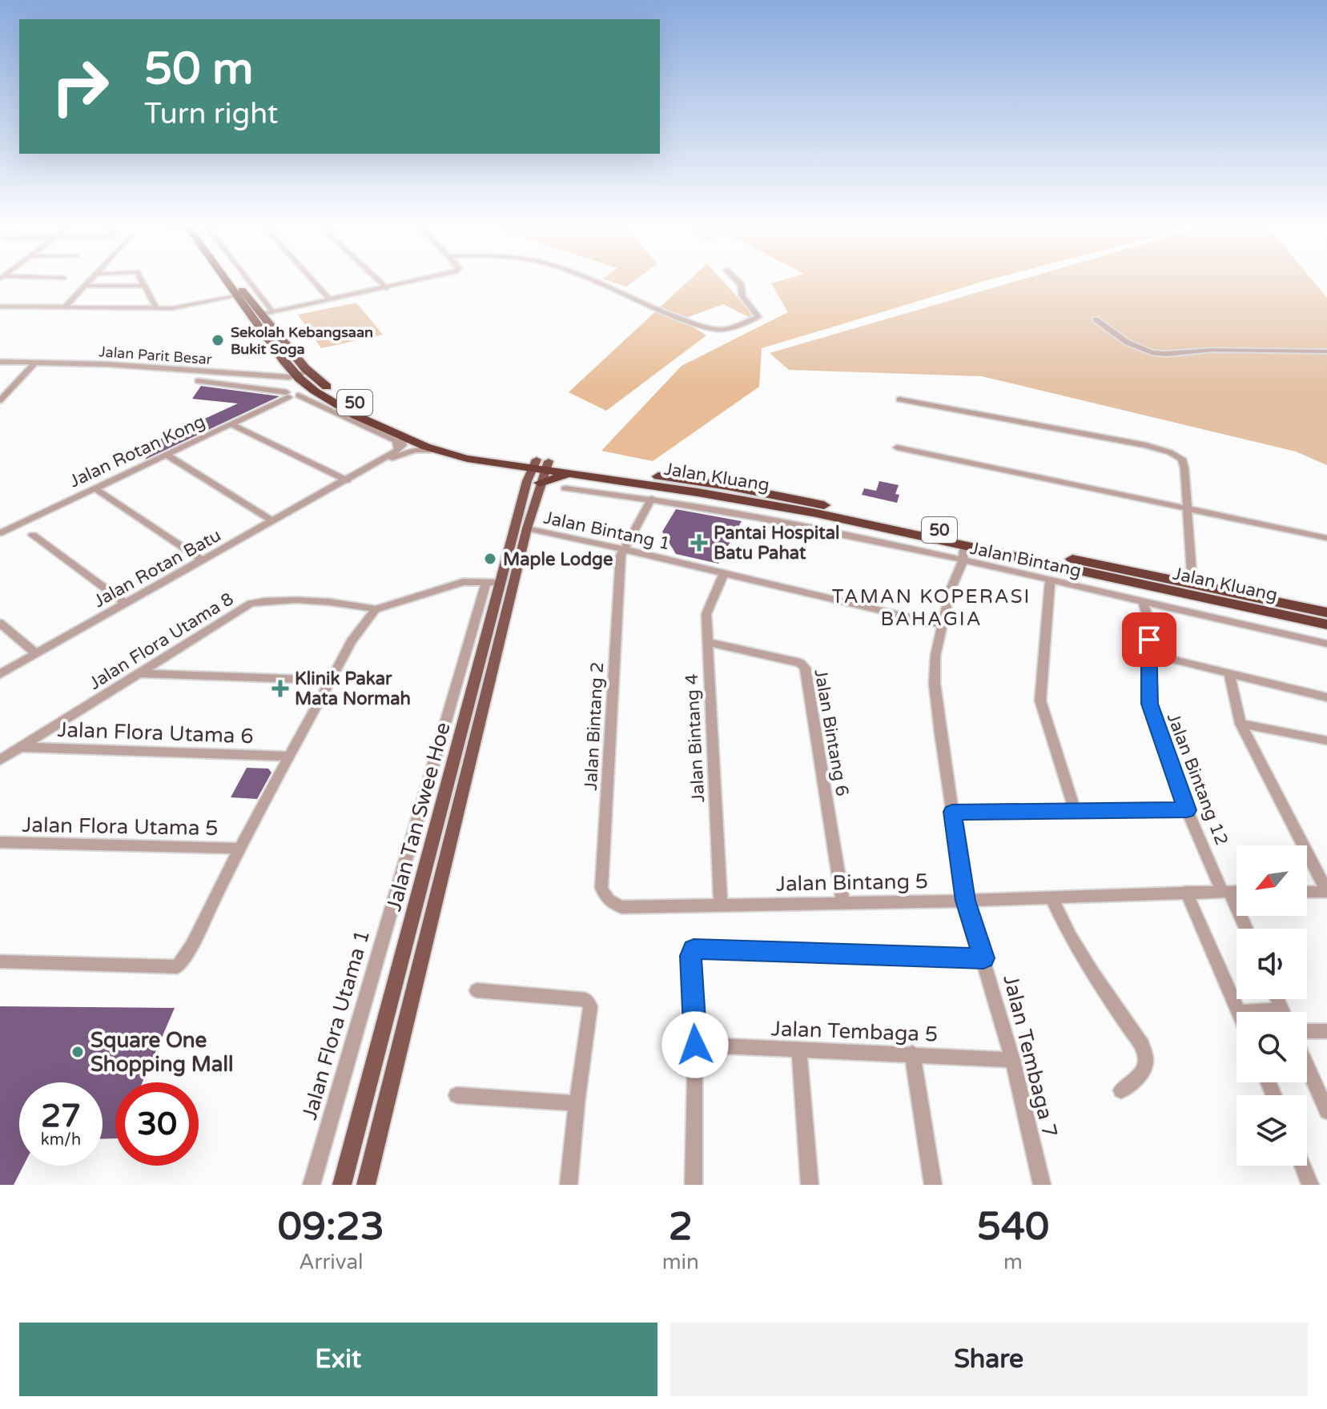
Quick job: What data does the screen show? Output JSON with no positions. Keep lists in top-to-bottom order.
{
  "streets": {
    "highway": ["50", "Jalan Kluang"],
    "main road": ["Jalan Tan Swee Hoe"],
    "street": [
      "Jalan Parit Besar",
      "Jalan Rotan Kong",
      "Jalan Bintang 1",
      "Jalan Bintang",
      "Jalan Rotan Batu",
      "Jalan Flora Utama 8",
      "Jalan Bintang 2",
      "Jalan Flora Utama 6",
      "Jalan Bintang 6",
      "Jalan Bintang 4",
      "Jalan Bintang 12",
      "Jalan Flora Utama 5",
      "Jalan Bintang 5",
      "Jalan Flora Utama 1",
      "Jalan Tembaga 5",
      "Jalan Tembaga 7"
    ]
  },
  "crossings": [
    ["Jalan Parit Besar", "Jalan Kluang"],
    ["Jalan Kluang", "Jalan Rotan Batu"],
    ["Jalan Kluang", "Jalan Tan Swee Hoe"],
    ["Jalan Kluang", "Jalan Tembaga 7"],
    ["Jalan Bintang 1", "Jalan Bintang 2"],
    ["Jalan Bintang 1", "Jalan Bintang 4"],
    ["Jalan Bintang 1", "Jalan Tan Swee Hoe"],
    ["Jalan Bintang 1", "Jalan Tembaga 7"],
    ["Jalan Bintang", "Jalan Bintang 12"],
    ["Jalan Bintang", "Jalan Tembaga 7"],
    ["Jalan Flora Utama 8", "Jalan Flora Utama 6"],
    ["Jalan Bintang 2", "Jalan Bintang 5"],
    ["Jalan Bintang 6", "Jalan Bintang 4"],
    ["Jalan Bintang 6", "Jalan Bintang 5"],
    ["Jalan Bintang 4", "Jalan Bintang 5"],
    ["Jalan Bintang 12", "Jalan Bintang 5"],
    ["Jalan Tan Swee Hoe", "Jalan Flora Utama 1"],
    ["Jalan Bintang 5", "Jalan Tembaga 7"],
    ["Jalan Tembaga 5", "Jalan Tembaga 7"]
  ],
  "districts": ["TAMAN KOPERASI BAHAGIA"],
  "places": {
    "other": ["Sekolah Kebangsaan Bukit Soga", "Maple Lodge", "Square One Shopping Mall"],
    "health": ["Pantai Hospital Batu Pahat", "Klinik Pakar Mata Normah"]
  },
  "north": "bottom left",
  "page": {
    "turn": ["50 m", "Turn right"],
    "speed": "27 km/h",
    "limit": "30",
    "eta": [
      "09:23",
      "Arrival",
      "2",
      "min",
      "540",
      "m"
    ],
    "buttons": ["Exit", "Share"]
  }
}
